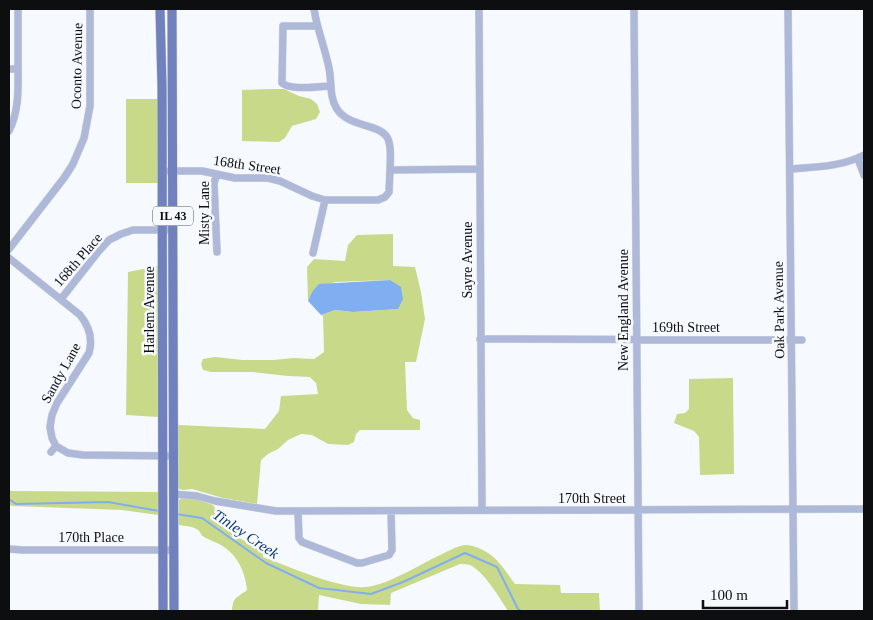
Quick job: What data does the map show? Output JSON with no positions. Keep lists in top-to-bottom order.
{
  "streets": {
    "main road": ["IL 43", "Harlem Avenue"],
    "street": [
      "Oconto Avenue",
      "168th Street",
      "Misty Lane",
      "168th Place",
      "Sayre Avenue",
      "New England Avenue",
      "Oak Park Avenue",
      "169th Street",
      "Sandy Lane",
      "170th Street",
      "170th Place"
    ]
  },
  "crossings": [
    ["168th Street", "Misty Lane"],
    ["168th Street", "Harlem Avenue"],
    ["168th Place", "Harlem Avenue"],
    ["168th Place", "Sandy Lane"],
    ["Sayre Avenue", "169th Street"],
    ["Sayre Avenue", "170th Street"],
    ["Harlem Avenue", "170th Street"],
    ["Harlem Avenue", "170th Place"],
    ["New England Avenue", "169th Street"],
    ["New England Avenue", "170th Street"],
    ["Oak Park Avenue", "169th Street"],
    ["Oak Park Avenue", "170th Street"]
  ],
  "water": ["Tinley Creek"],
  "scale_bar": "100 m"
}
